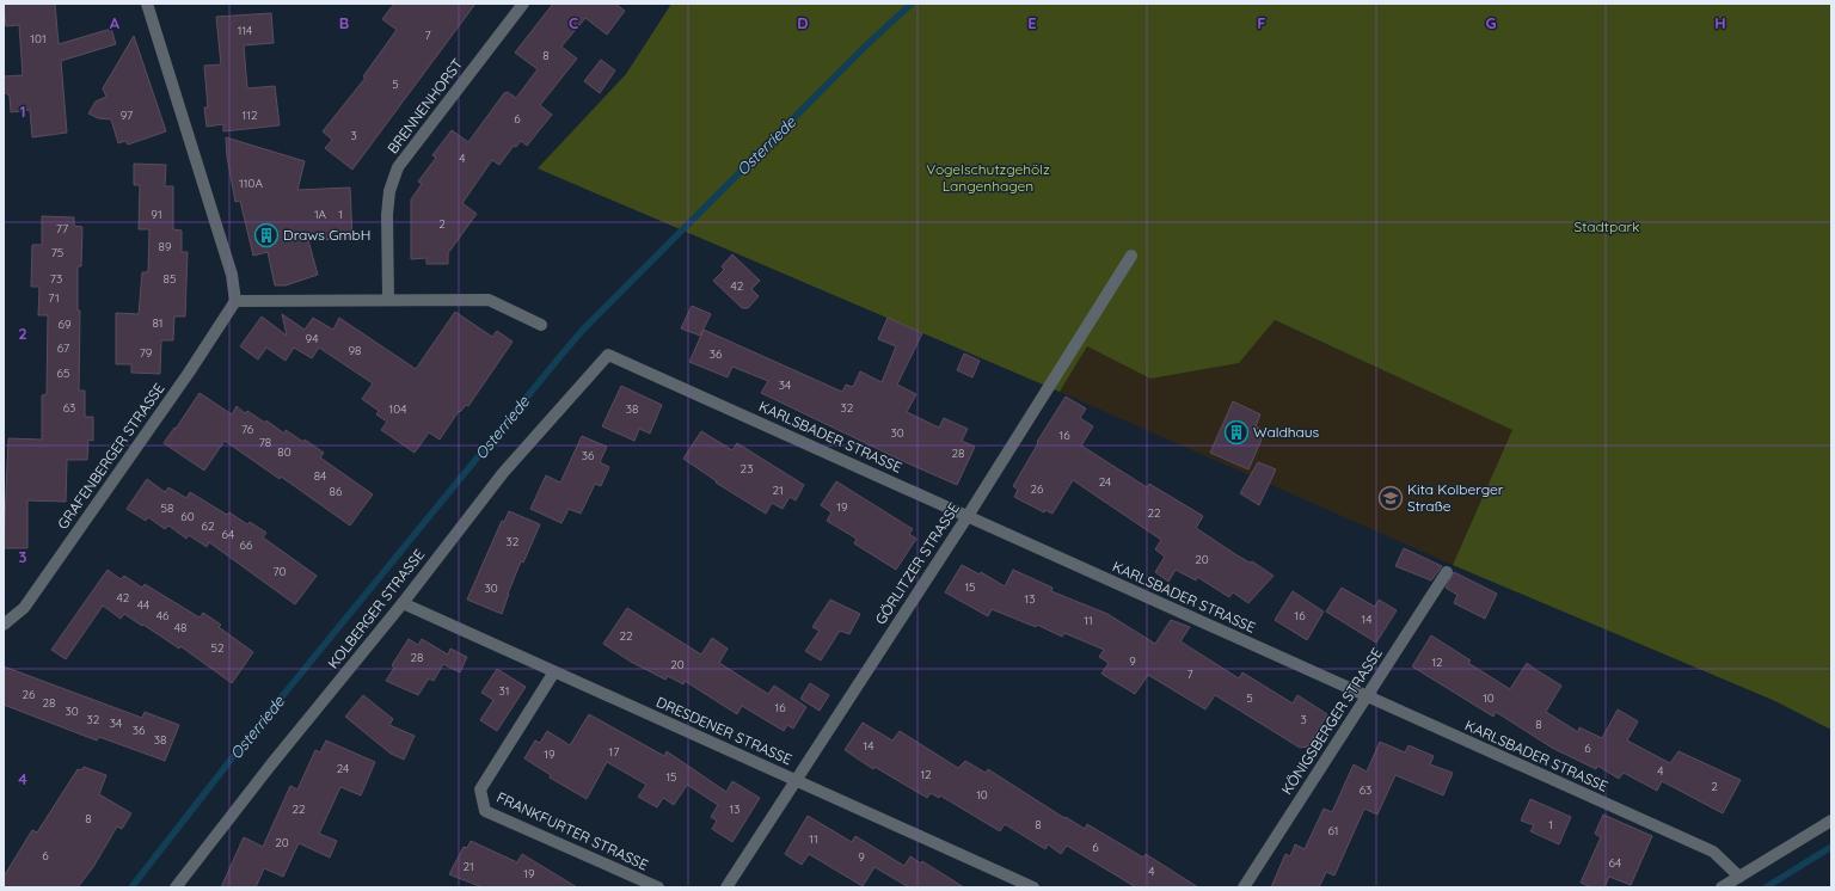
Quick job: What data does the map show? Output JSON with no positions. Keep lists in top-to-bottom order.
{
  "streets": {
    "street": [
      "BRENNENHORST",
      "KARLSBADER STRASSE",
      "GRAFENBERGER STRASSE",
      "GÖRLITZER STRASSE",
      "KOLBERGER STRASSE",
      "KÖNIGSBERGER STRASSE",
      "DRESDENER STRASSE",
      "FRANKFURTER STRASSE"
    ]
  },
  "crossings": [
    ["KARLSBADER STRASSE", "GÖRLITZER STRASSE"],
    ["KARLSBADER STRASSE", "KOLBERGER STRASSE"],
    ["KARLSBADER STRASSE", "KÖNIGSBERGER STRASSE"],
    ["GÖRLITZER STRASSE", "DRESDENER STRASSE"],
    ["KOLBERGER STRASSE", "DRESDENER STRASSE"],
    ["DRESDENER STRASSE", "FRANKFURTER STRASSE"]
  ],
  "water": ["Osterriede"],
  "parks": ["Vogelschutzgehölz Langenhagen", "Stadtpark"],
  "places": {
    "building": ["Draws GmbH", "Waldhaus"],
    "school or university": ["Kita Kolberger Straße"]
  },
  "house_numbers": [
    "114",
    "7",
    "101",
    "8",
    "5",
    "97",
    "112",
    "6",
    "3",
    "4",
    "110A",
    "91",
    "1A",
    "1",
    "2",
    "77",
    "89",
    "75",
    "73",
    "85",
    "42",
    "71",
    "81",
    "69",
    "94",
    "67",
    "98",
    "79",
    "36",
    "65",
    "34",
    "63",
    "32",
    "104",
    "38",
    "76",
    "30",
    "16",
    "78",
    "80",
    "28",
    "36",
    "23",
    "84",
    "24",
    "26",
    "21",
    "86",
    "19",
    "58",
    "22",
    "60",
    "62",
    "64",
    "32",
    "66",
    "20",
    "70",
    "15",
    "30",
    "42",
    "13",
    "44",
    "46",
    "16",
    "14",
    "11",
    "48",
    "22",
    "52",
    "28",
    "9",
    "12",
    "20",
    "7",
    "31",
    "26",
    "5",
    "10",
    "28",
    "16",
    "30",
    "32",
    "3",
    "34",
    "8",
    "36",
    "38",
    "14",
    "6",
    "17",
    "19",
    "24",
    "4",
    "12",
    "15",
    "2",
    "63",
    "10",
    "22",
    "13",
    "8",
    "8",
    "1",
    "61",
    "11",
    "20",
    "6",
    "6",
    "9",
    "64",
    "21",
    "4",
    "19"
  ],
  "grid": {
    "columns": [
      "A",
      "B",
      "C",
      "D",
      "E",
      "F",
      "G",
      "H"
    ],
    "rows": [
      "1",
      "2",
      "3",
      "4"
    ]
  }
}
